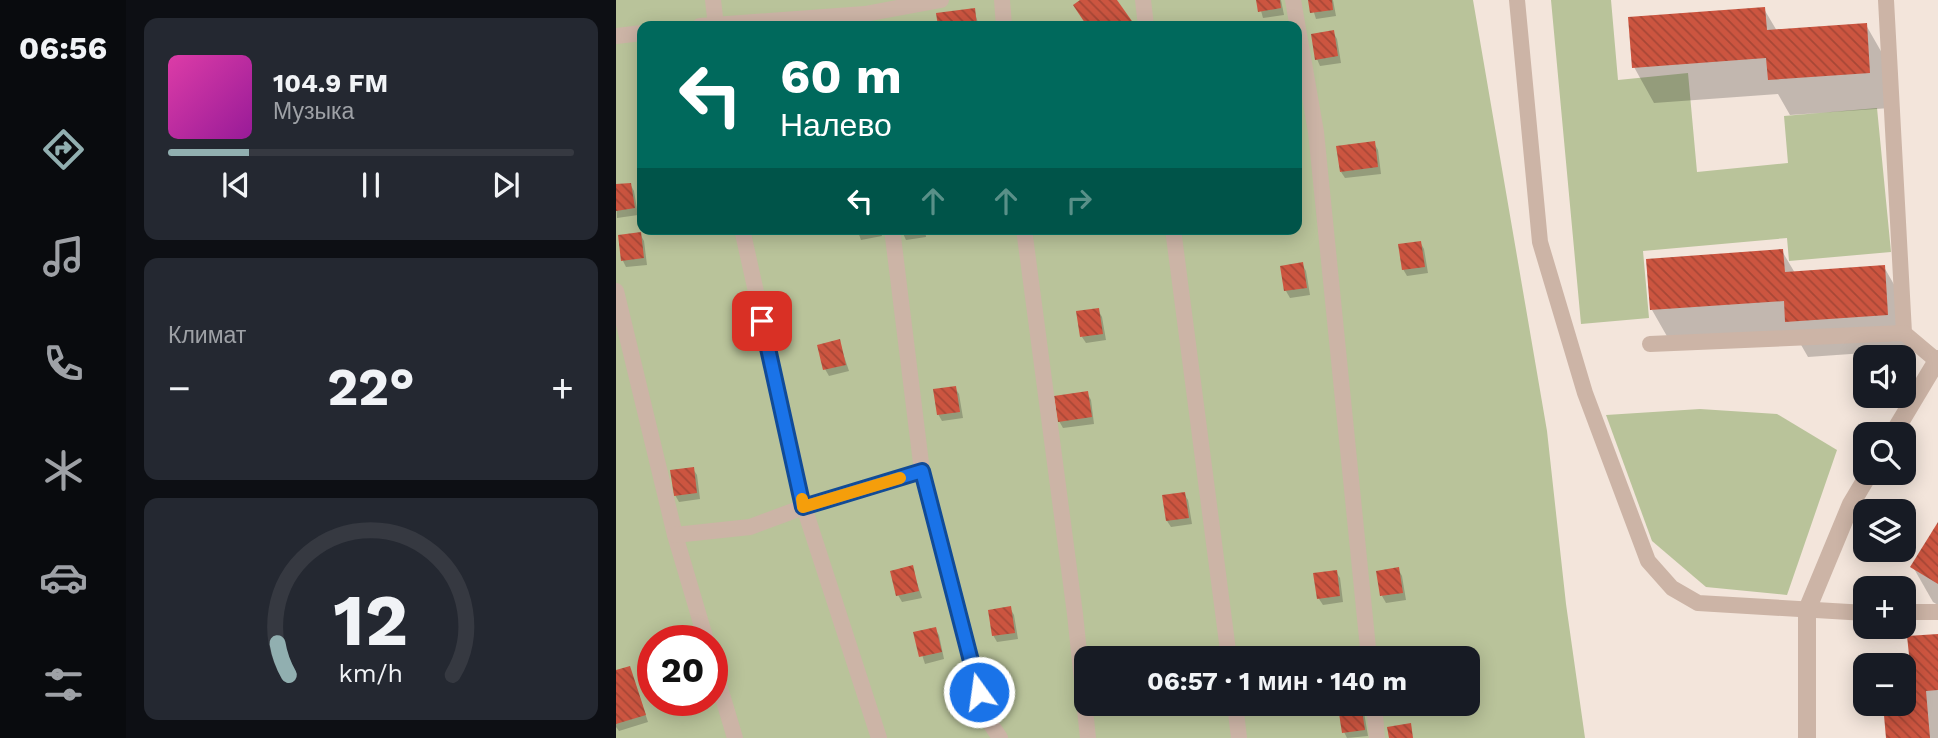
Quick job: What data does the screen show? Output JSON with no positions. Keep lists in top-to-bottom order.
{
  "page": {
    "tabs": "06:56",
    "turn": ["60 m", "Налево"],
    "song": ["104.9 FM", "Музыка"],
    "tile": "Климат",
    "map_buttons": ["+", "−"],
    "heat": ["−", "22°", "+"],
    "limit": "20",
    "trip": "06:57 · 1 мин · 140 m",
    "gauge": ["12", "km/h"]
  }
}
